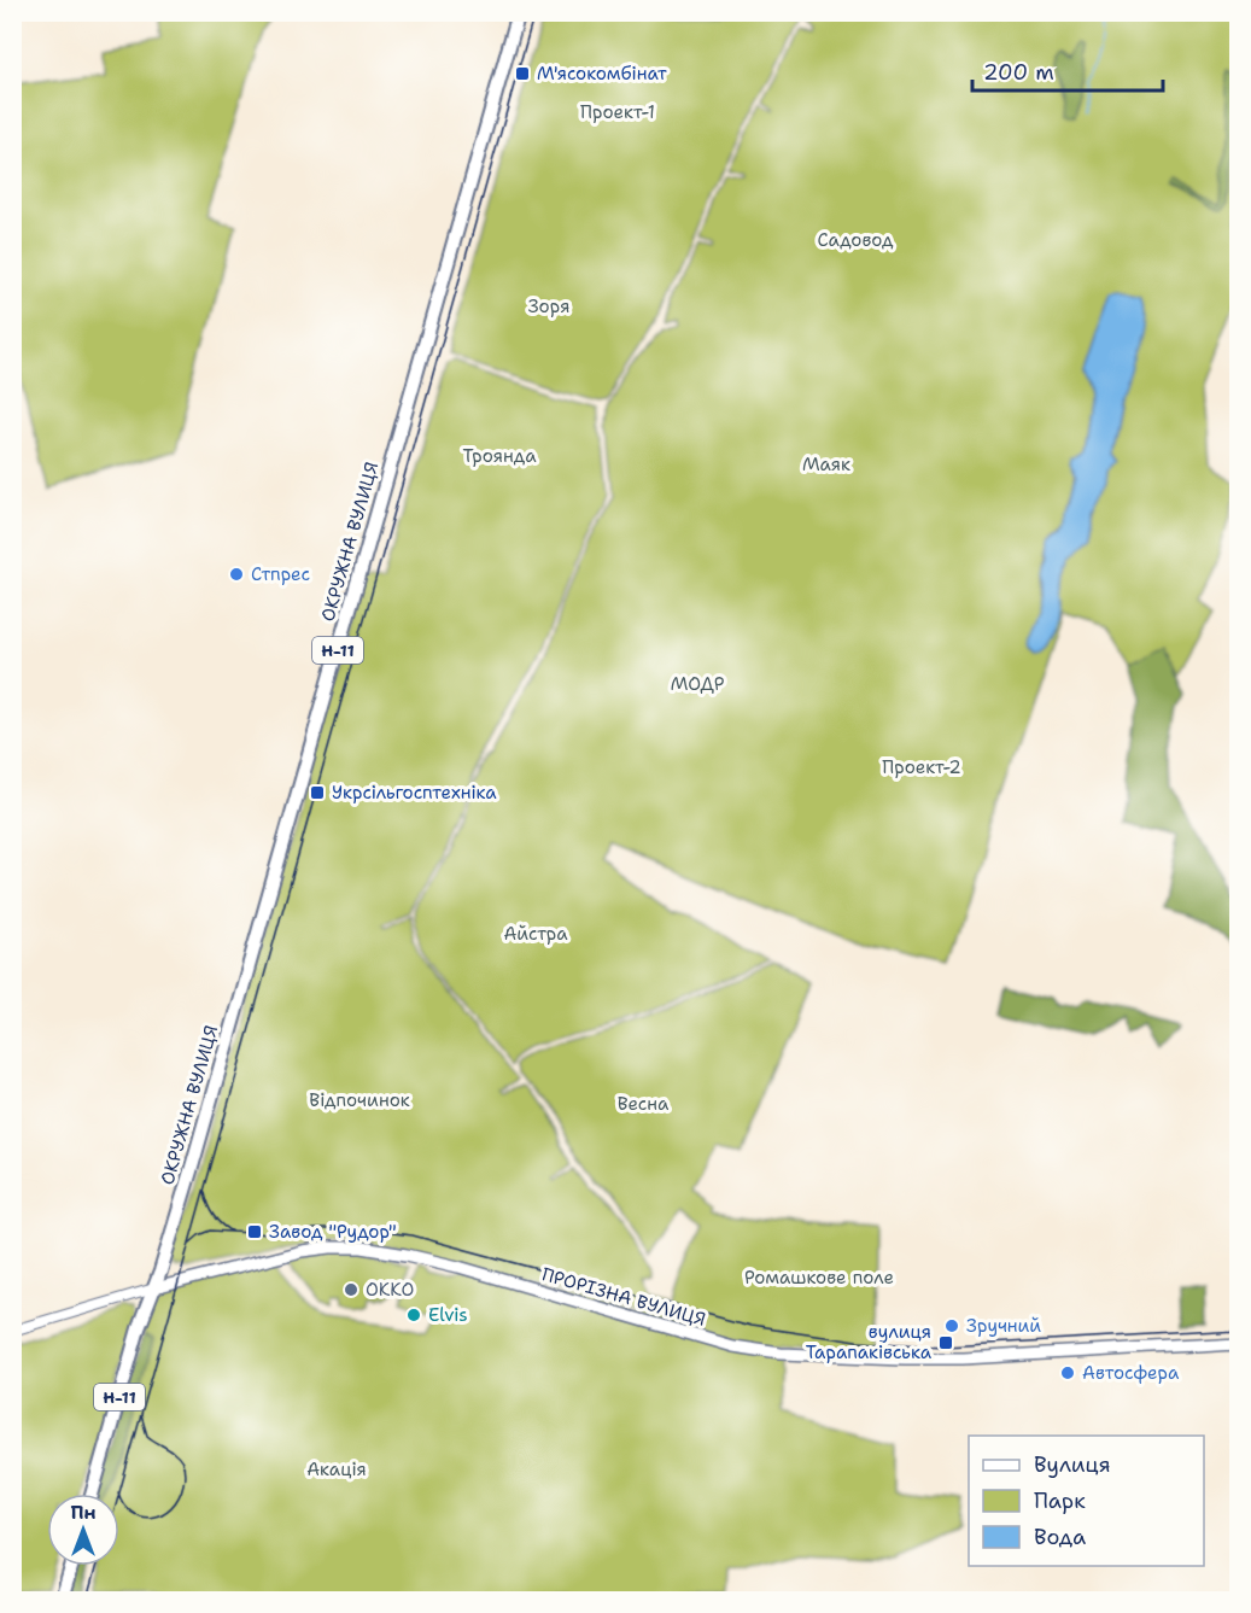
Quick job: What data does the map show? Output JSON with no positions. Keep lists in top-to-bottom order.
{
  "streets": {
    "main road": ["ОКРУЖНА ВУЛИЦЯ", "Н-11", "ПРОРІЗНА ВУЛИЦЯ"]
  },
  "crossings": [
    ["ОКРУЖНА ВУЛИЦЯ", "Н-11"],
    ["ОКРУЖНА ВУЛИЦЯ", "ПРОРІЗНА ВУЛИЦЯ"],
    ["Н-11", "ПРОРІЗНА ВУЛИЦЯ"]
  ],
  "parks": [
    "Проект-1",
    "Садовод",
    "Зоря",
    "Троянда",
    "Маяк",
    "МОДР",
    "Проект-2",
    "Айстра",
    "Відпочинок",
    "Весна",
    "Ромашкове поле",
    "Акація"
  ],
  "places": {
    "transit": [
      "М'ясокомбінат",
      "Укрсільгосптехніка",
      "Завод \"Рудор\"",
      "вулиця Тарапаківська"
    ],
    "other": [
      "Стпрес",
      "ОККО",
      "Elvis",
      "Зручний",
      "Автосфера"
    ]
  },
  "legend": ["Вулиця", "Парк", "Вода"],
  "scale_bar": "200 m",
  "north": "top"
}
